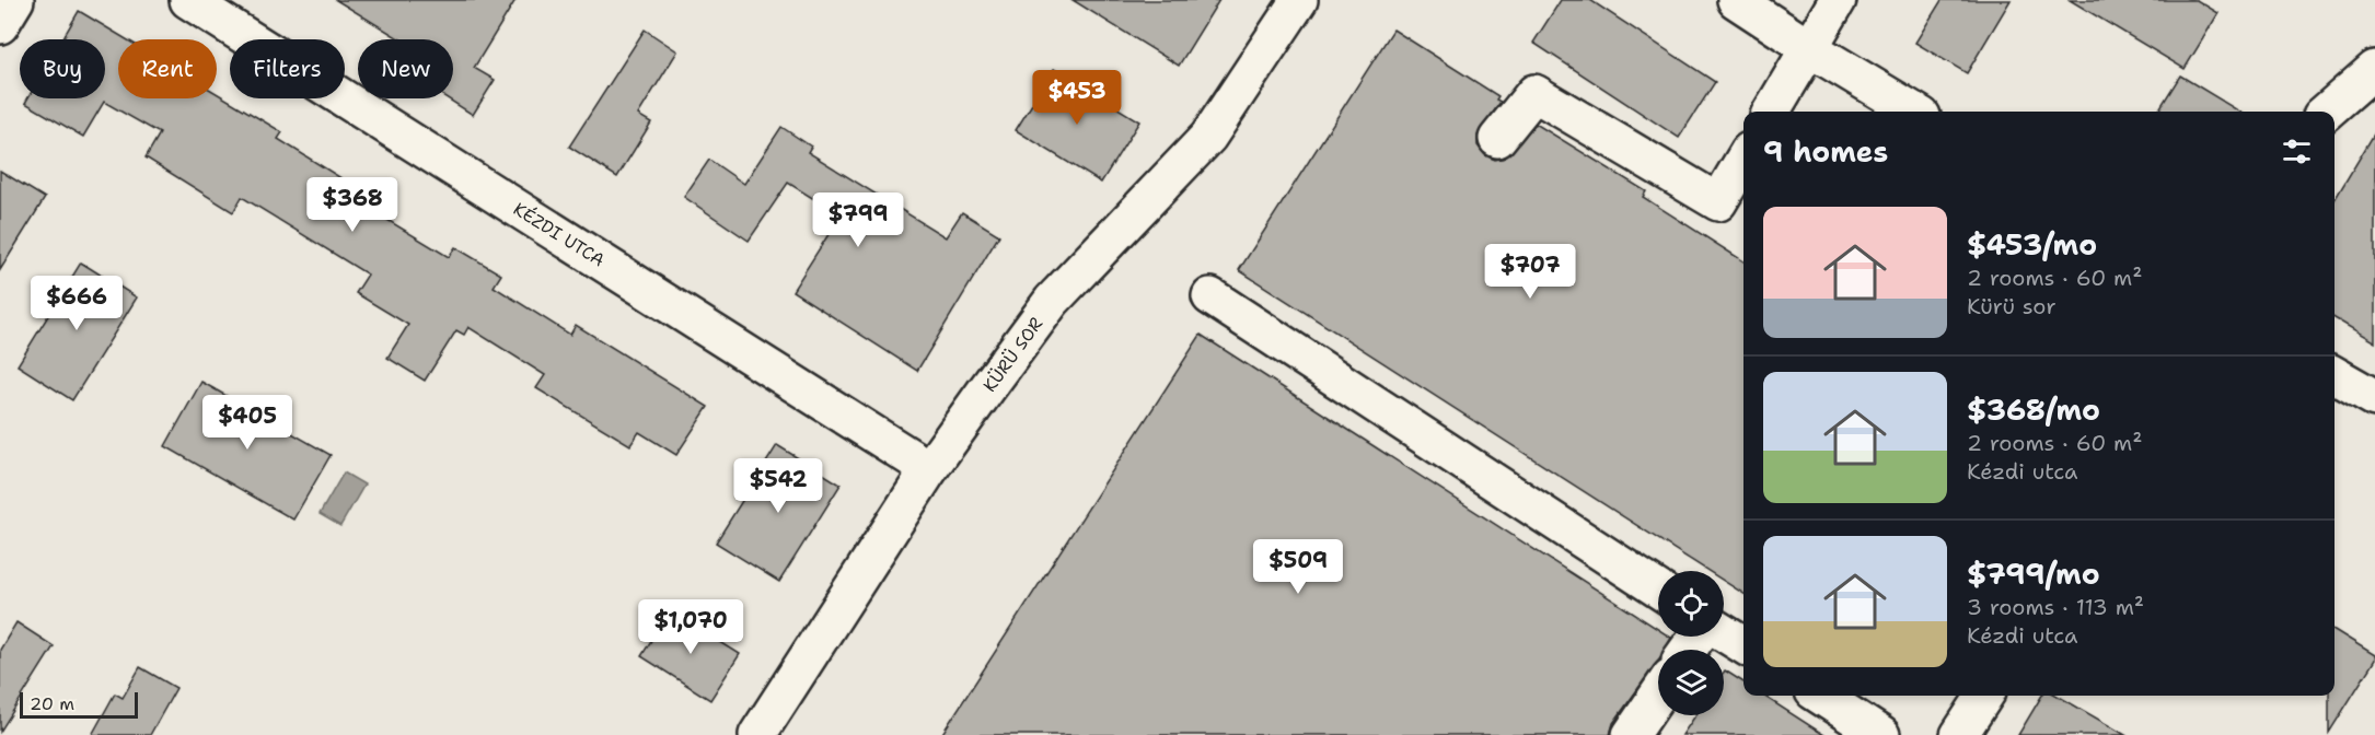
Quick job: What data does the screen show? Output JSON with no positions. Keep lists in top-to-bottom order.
{
  "streets": {
    "street": ["KÉZDI UTCA", "KÜRÜ SOR"]
  },
  "crossings": [
    ["KÉZDI UTCA", "KÜRÜ SOR"]
  ],
  "scale_bar": "20 m",
  "page": {
    "chip": [
      "Buy",
      "Rent",
      "Filters",
      "New"
    ],
    "price": [
      "$453",
      "$368",
      "$799",
      "$707",
      "$666",
      "$405",
      "$542",
      "$509",
      "$1,070"
    ],
    "heading": "9 homes",
    "list": [
      {
        "name": "$453/mo",
        "note": "2 rooms · 60 m² · Kürü sor"
      },
      {
        "name": "$368/mo",
        "note": "2 rooms · 60 m² · Kézdi utca"
      },
      {
        "name": "$799/mo",
        "note": "3 rooms · 113 m² · Kézdi utca"
      }
    ],
    "scale": "20 m"
  }
}
